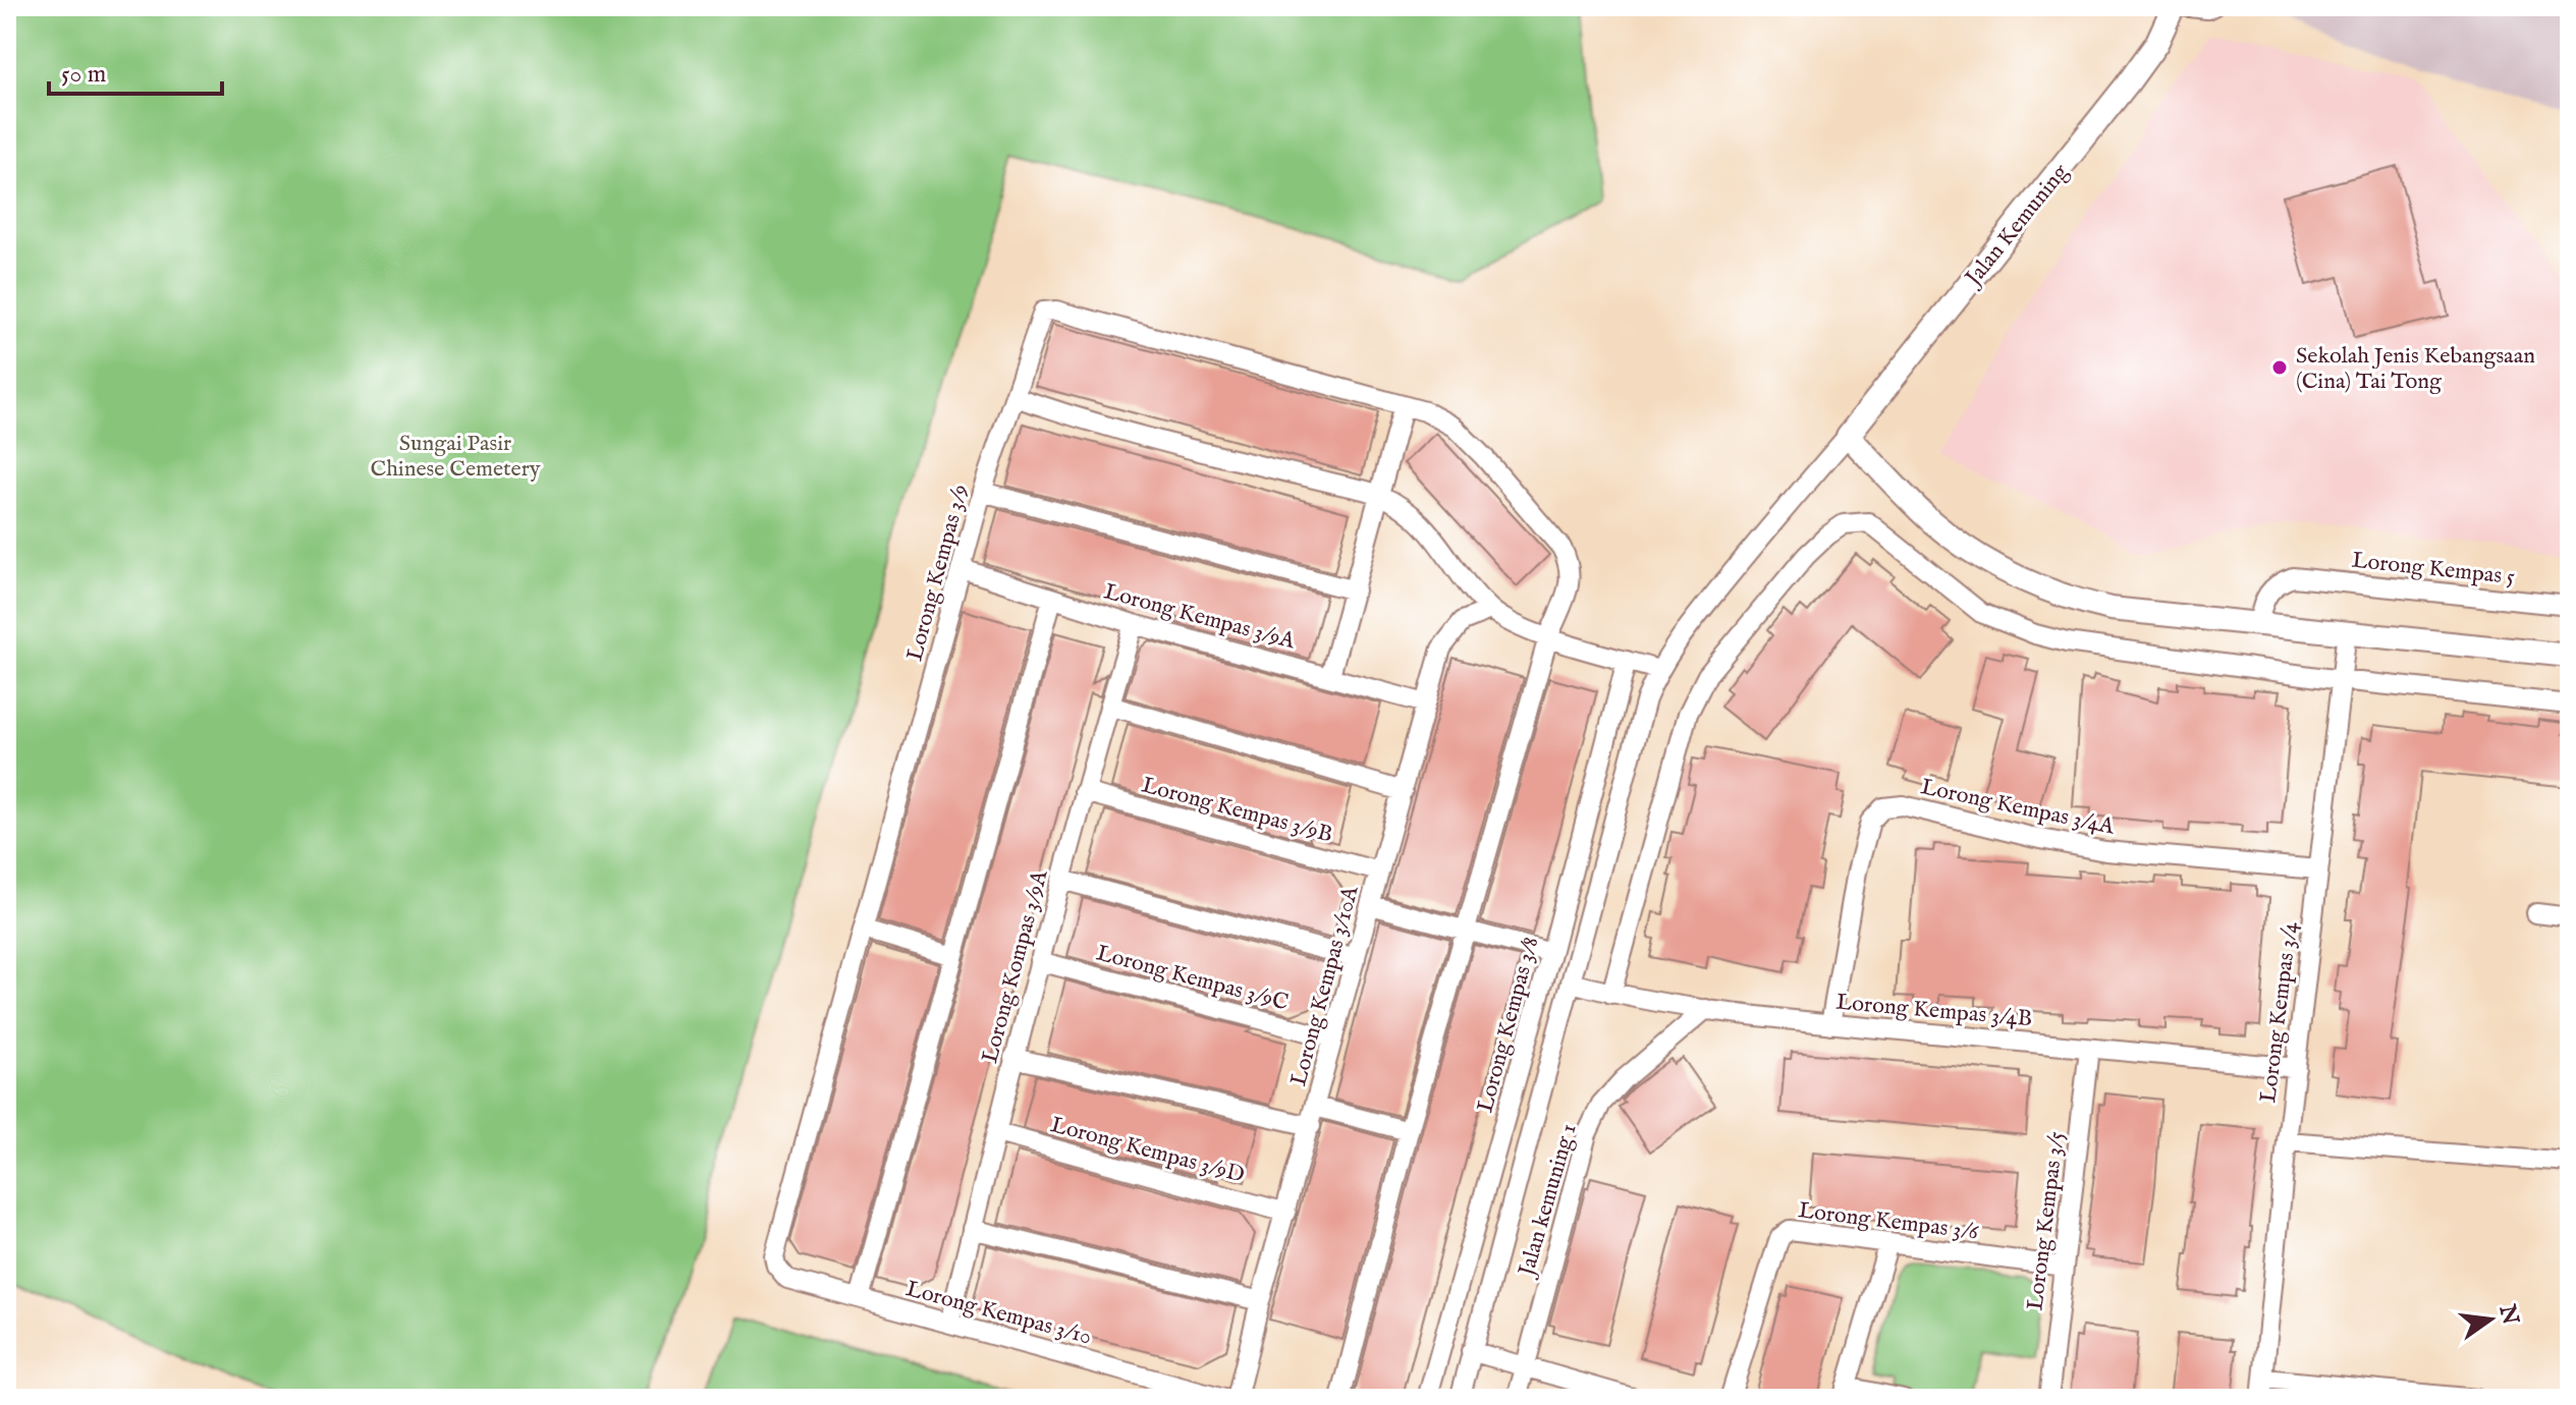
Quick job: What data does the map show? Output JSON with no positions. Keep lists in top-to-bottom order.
{
  "streets": {
    "street": [
      "Jalan Kemuning",
      "Lorong Kempas 5",
      "Lorong Kempas 3/9",
      "Lorong Kempas 3/9A",
      "Lorong Kempas 3/4A",
      "Lorong Kempas 3/9B",
      "Lorong Kompas 3/9A",
      "Lorong Kempas 3/9C",
      "Lorong Kempas 3/10A",
      "Lorong Kempas 3/4B",
      "Lorong Kempas 3/4",
      "Lorong Kempas 3/8",
      "Lorong Kempas 3/9D",
      "Jalan kemuning 1",
      "Lorong Kempas 3/6",
      "Lorong Kempas 3/5",
      "Lorong Kempas 3/10"
    ]
  },
  "crossings": [
    ["Lorong Kempas 3/9", "Lorong Kempas 3/9A"],
    ["Lorong Kempas 3/9", "Lorong Kempas 3/10"],
    ["Lorong Kempas 3/9A", "Lorong Kompas 3/9A"],
    ["Lorong Kempas 3/9A", "Lorong Kempas 3/10A"],
    ["Lorong Kempas 3/4A", "Lorong Kempas 3/4B"],
    ["Lorong Kempas 3/4A", "Lorong Kempas 3/4"],
    ["Lorong Kempas 3/9B", "Lorong Kompas 3/9A"],
    ["Lorong Kempas 3/9B", "Lorong Kempas 3/10A"],
    ["Lorong Kompas 3/9A", "Lorong Kempas 3/9C"],
    ["Lorong Kompas 3/9A", "Lorong Kempas 3/9D"],
    ["Lorong Kompas 3/9A", "Lorong Kempas 3/10"],
    ["Lorong Kempas 3/9C", "Lorong Kempas 3/10A"],
    ["Lorong Kempas 3/10A", "Lorong Kempas 3/9D"],
    ["Lorong Kempas 3/4B", "Lorong Kempas 3/4"],
    ["Lorong Kempas 3/4B", "Jalan kemuning 1"],
    ["Lorong Kempas 3/4B", "Lorong Kempas 3/5"],
    ["Lorong Kempas 3/6", "Lorong Kempas 3/5"]
  ],
  "parks": ["Sungai Pasir Chinese Cemetery"],
  "places": ["Sekolah Jenis Kebangsaan (Cina) Tai Tong"],
  "scale_bar": "50 m",
  "north": "right"
}
